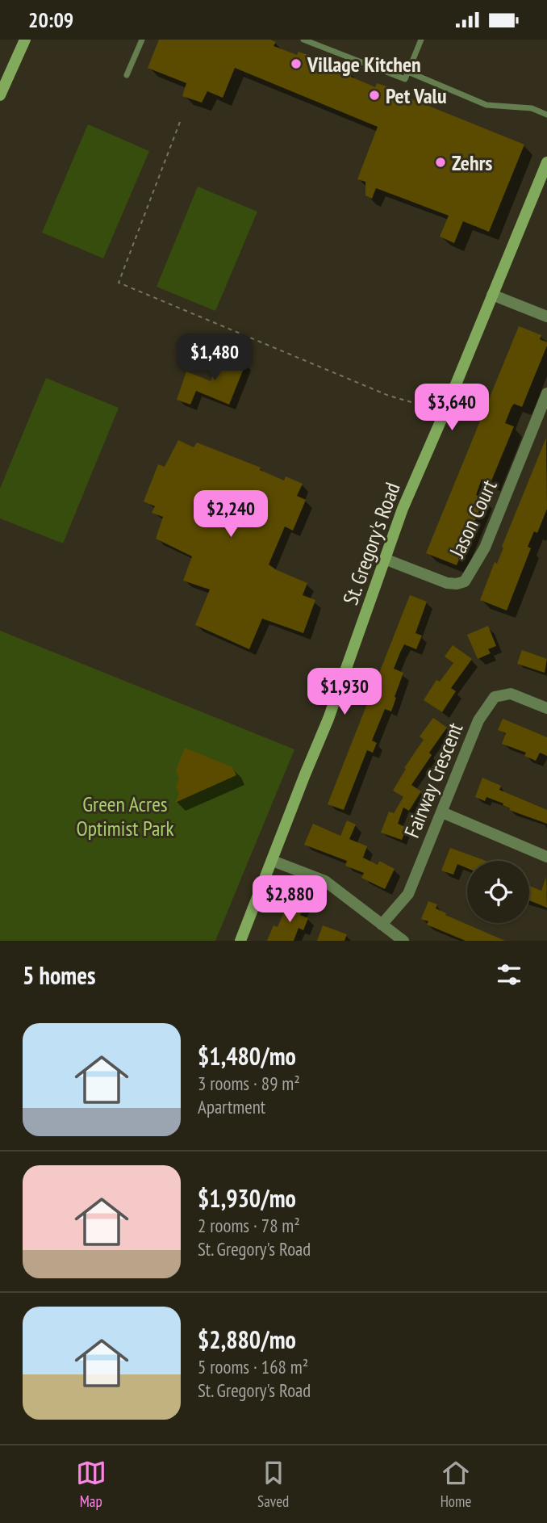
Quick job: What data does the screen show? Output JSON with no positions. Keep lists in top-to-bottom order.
{
  "streets": {
    "street": ["Jason Court", "St. Gregory's Road", "Fairway Crescent"]
  },
  "crossings": [
    ["Jason Court", "St. Gregory's Road"]
  ],
  "parks": ["Green Acres Optimist Park"],
  "places": ["Village Kitchen", "Pet Valu", "Zehrs"],
  "page": {
    "status": "20:09",
    "price": [
      "$1,480",
      "$3,640",
      "$2,240",
      "$1,930",
      "$2,880"
    ],
    "heading": "5 homes",
    "list": [
      {
        "name": "$1,480/mo",
        "note": "3 rooms · 89 m² · Apartment"
      },
      {
        "name": "$1,930/mo",
        "note": "2 rooms · 78 m² · St. Gregory's Road"
      },
      {
        "name": "$2,880/mo",
        "note": "5 rooms · 168 m² · St. Gregory's Road"
      }
    ],
    "tabs": ["Map", "Saved", "Home"]
  }
}
